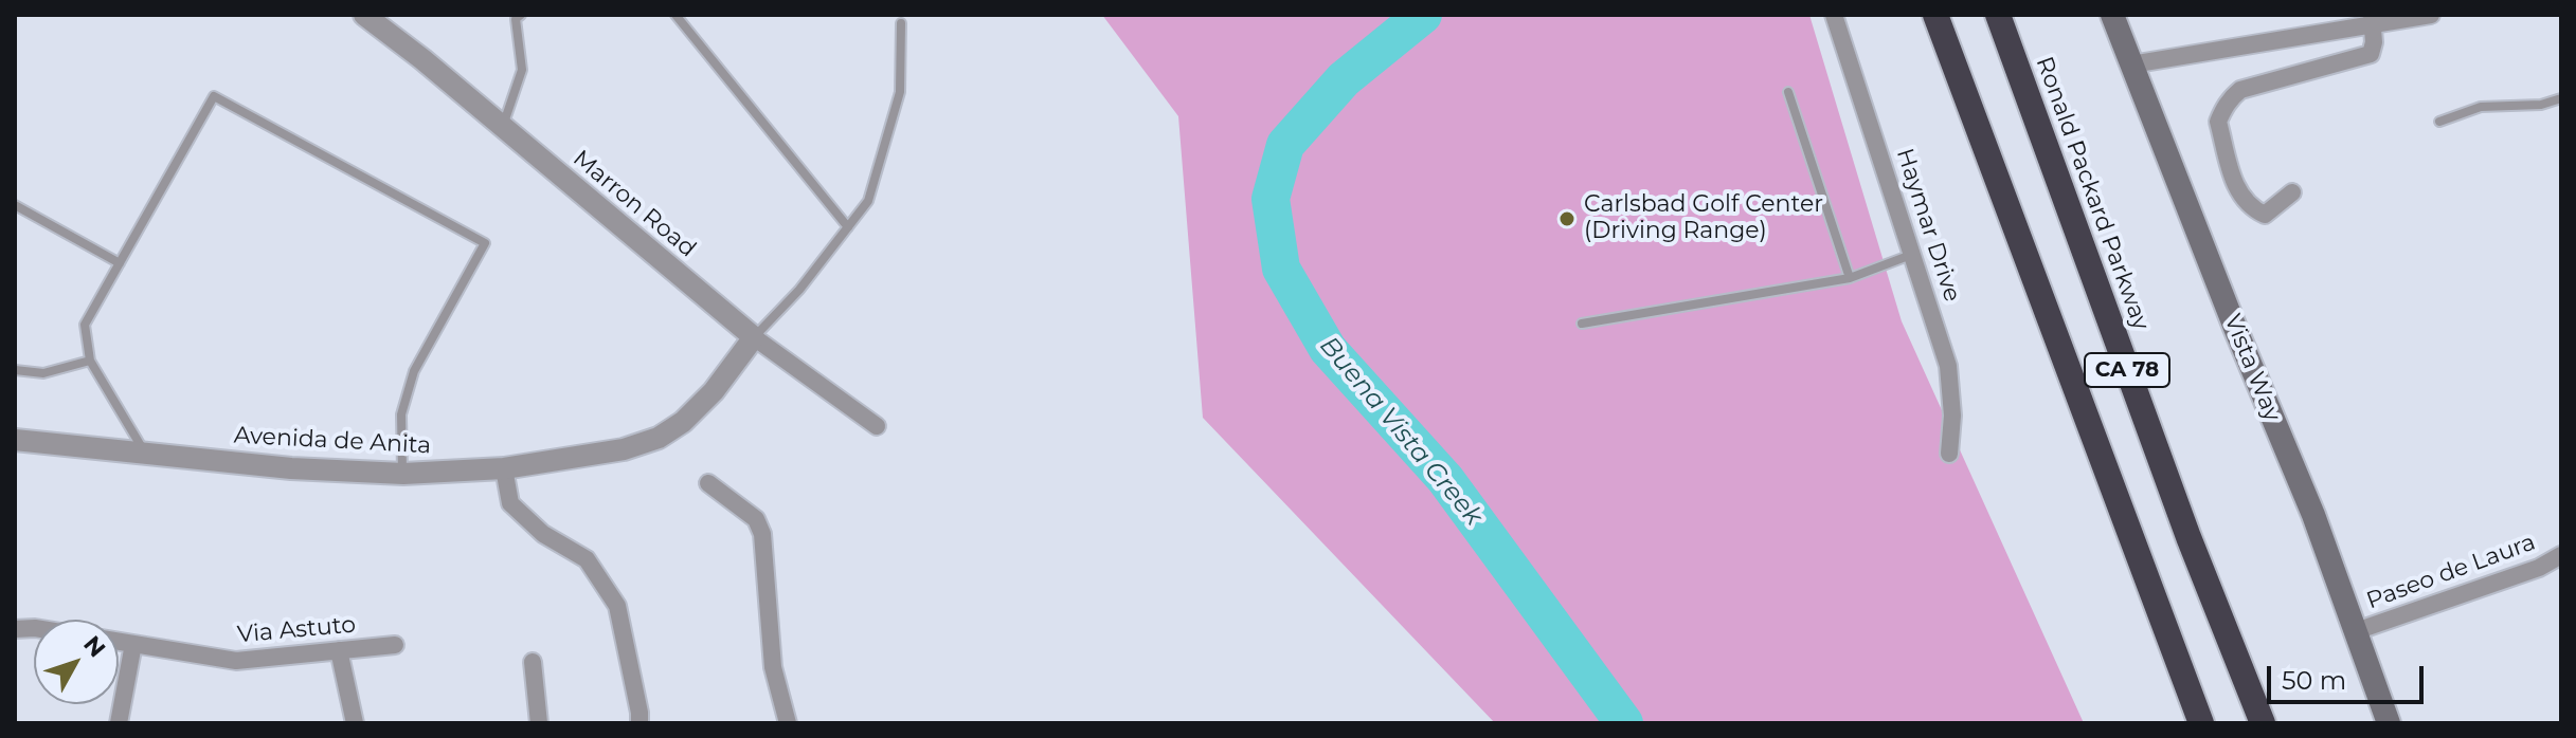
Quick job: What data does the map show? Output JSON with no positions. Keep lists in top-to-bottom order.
{
  "streets": {
    "highway": ["Ronald Packard Parkway", "CA 78"],
    "main road": ["Vista Way"],
    "street": [
      "Marron Road",
      "Haymar Drive",
      "Avenida de Anita",
      "Paseo de Laura",
      "Via Astuto"
    ]
  },
  "crossings": [
    ["Marron Road", "Avenida de Anita"],
    ["Vista Way", "Paseo de Laura"]
  ],
  "water": ["Buena Vista Creek"],
  "places": ["Carlsbad Golf Center (Driving Range)"],
  "scale_bar": "50 m",
  "north": "top right"
}
